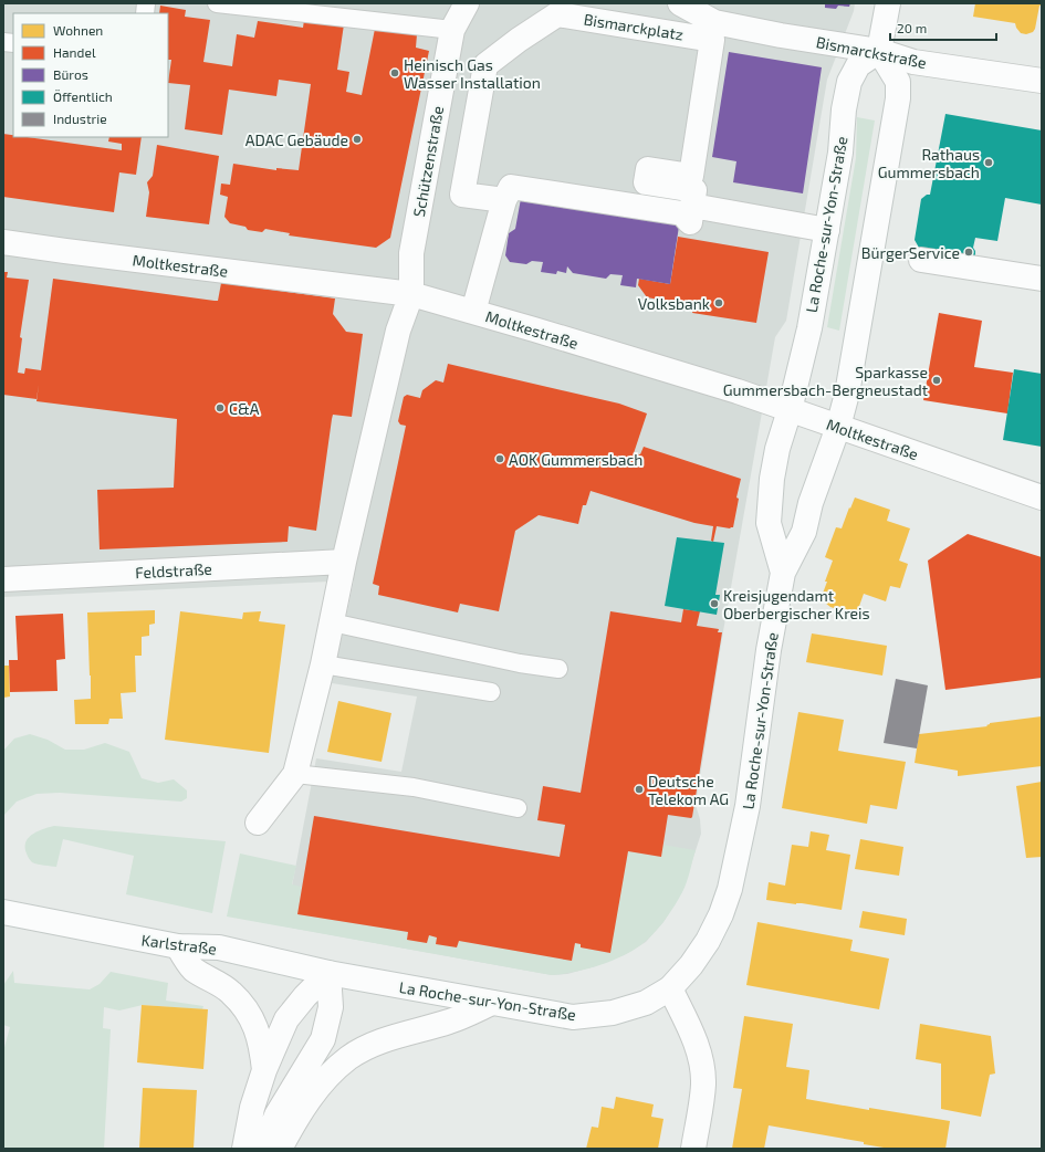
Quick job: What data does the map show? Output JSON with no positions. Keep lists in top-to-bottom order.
{
  "streets": {
    "street": [
      "Bismarckplatz",
      "Bismarckstraße",
      "Schützenstraße",
      "La Roche-sur-Yon-Straße",
      "Moltkestraße",
      "Feldstraße",
      "Karlstraße"
    ]
  },
  "crossings": [
    ["Bismarckstraße", "La Roche-sur-Yon-Straße"],
    ["Schützenstraße", "Moltkestraße"],
    ["La Roche-sur-Yon-Straße", "Moltkestraße"],
    ["La Roche-sur-Yon-Straße", "Karlstraße"]
  ],
  "places": [
    "Heinisch Gas Wasser Installation",
    "ADAC Gebäude",
    "Rathaus Gummersbach",
    "BürgerService",
    "Volksbank",
    "Sparkasse Gummersbach-Bergneustadt",
    "C&A",
    "AOK Gummersbach",
    "Kreisjugendamt Oberbergischer Kreis",
    "Deutsche Telekom AG"
  ],
  "legend": [
    "Wohnen",
    "Handel",
    "Büros",
    "Öffentlich",
    "Industrie"
  ],
  "scale_bar": "20 m"
}
